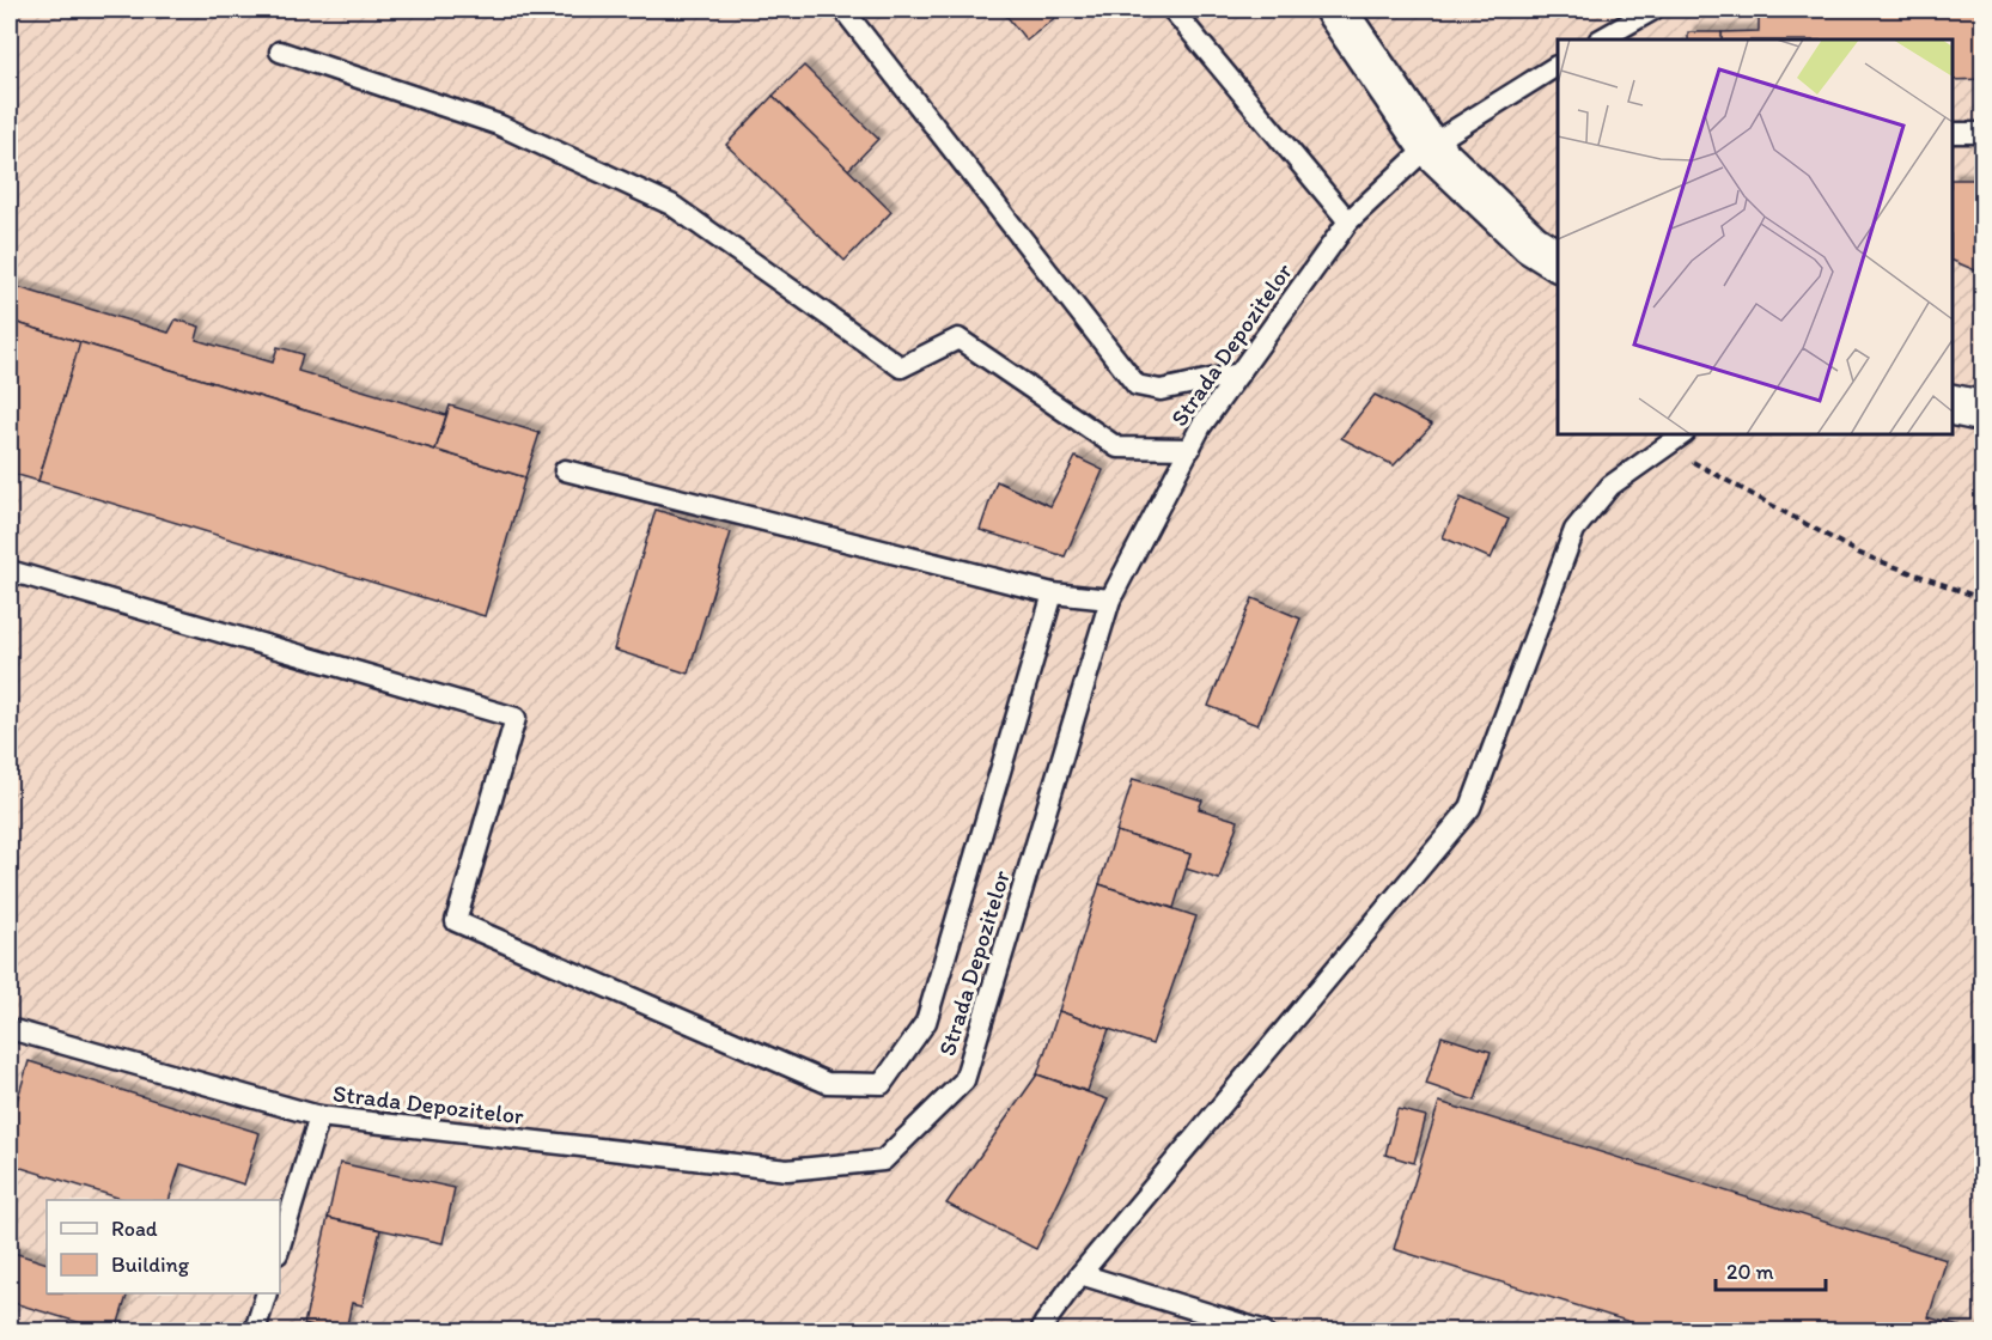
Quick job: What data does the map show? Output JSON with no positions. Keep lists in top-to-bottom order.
{
  "streets": {
    "lane": ["Strada Depozitelor"]
  },
  "legend": ["Road", "Building"],
  "scale_bar": "20 m"
}
